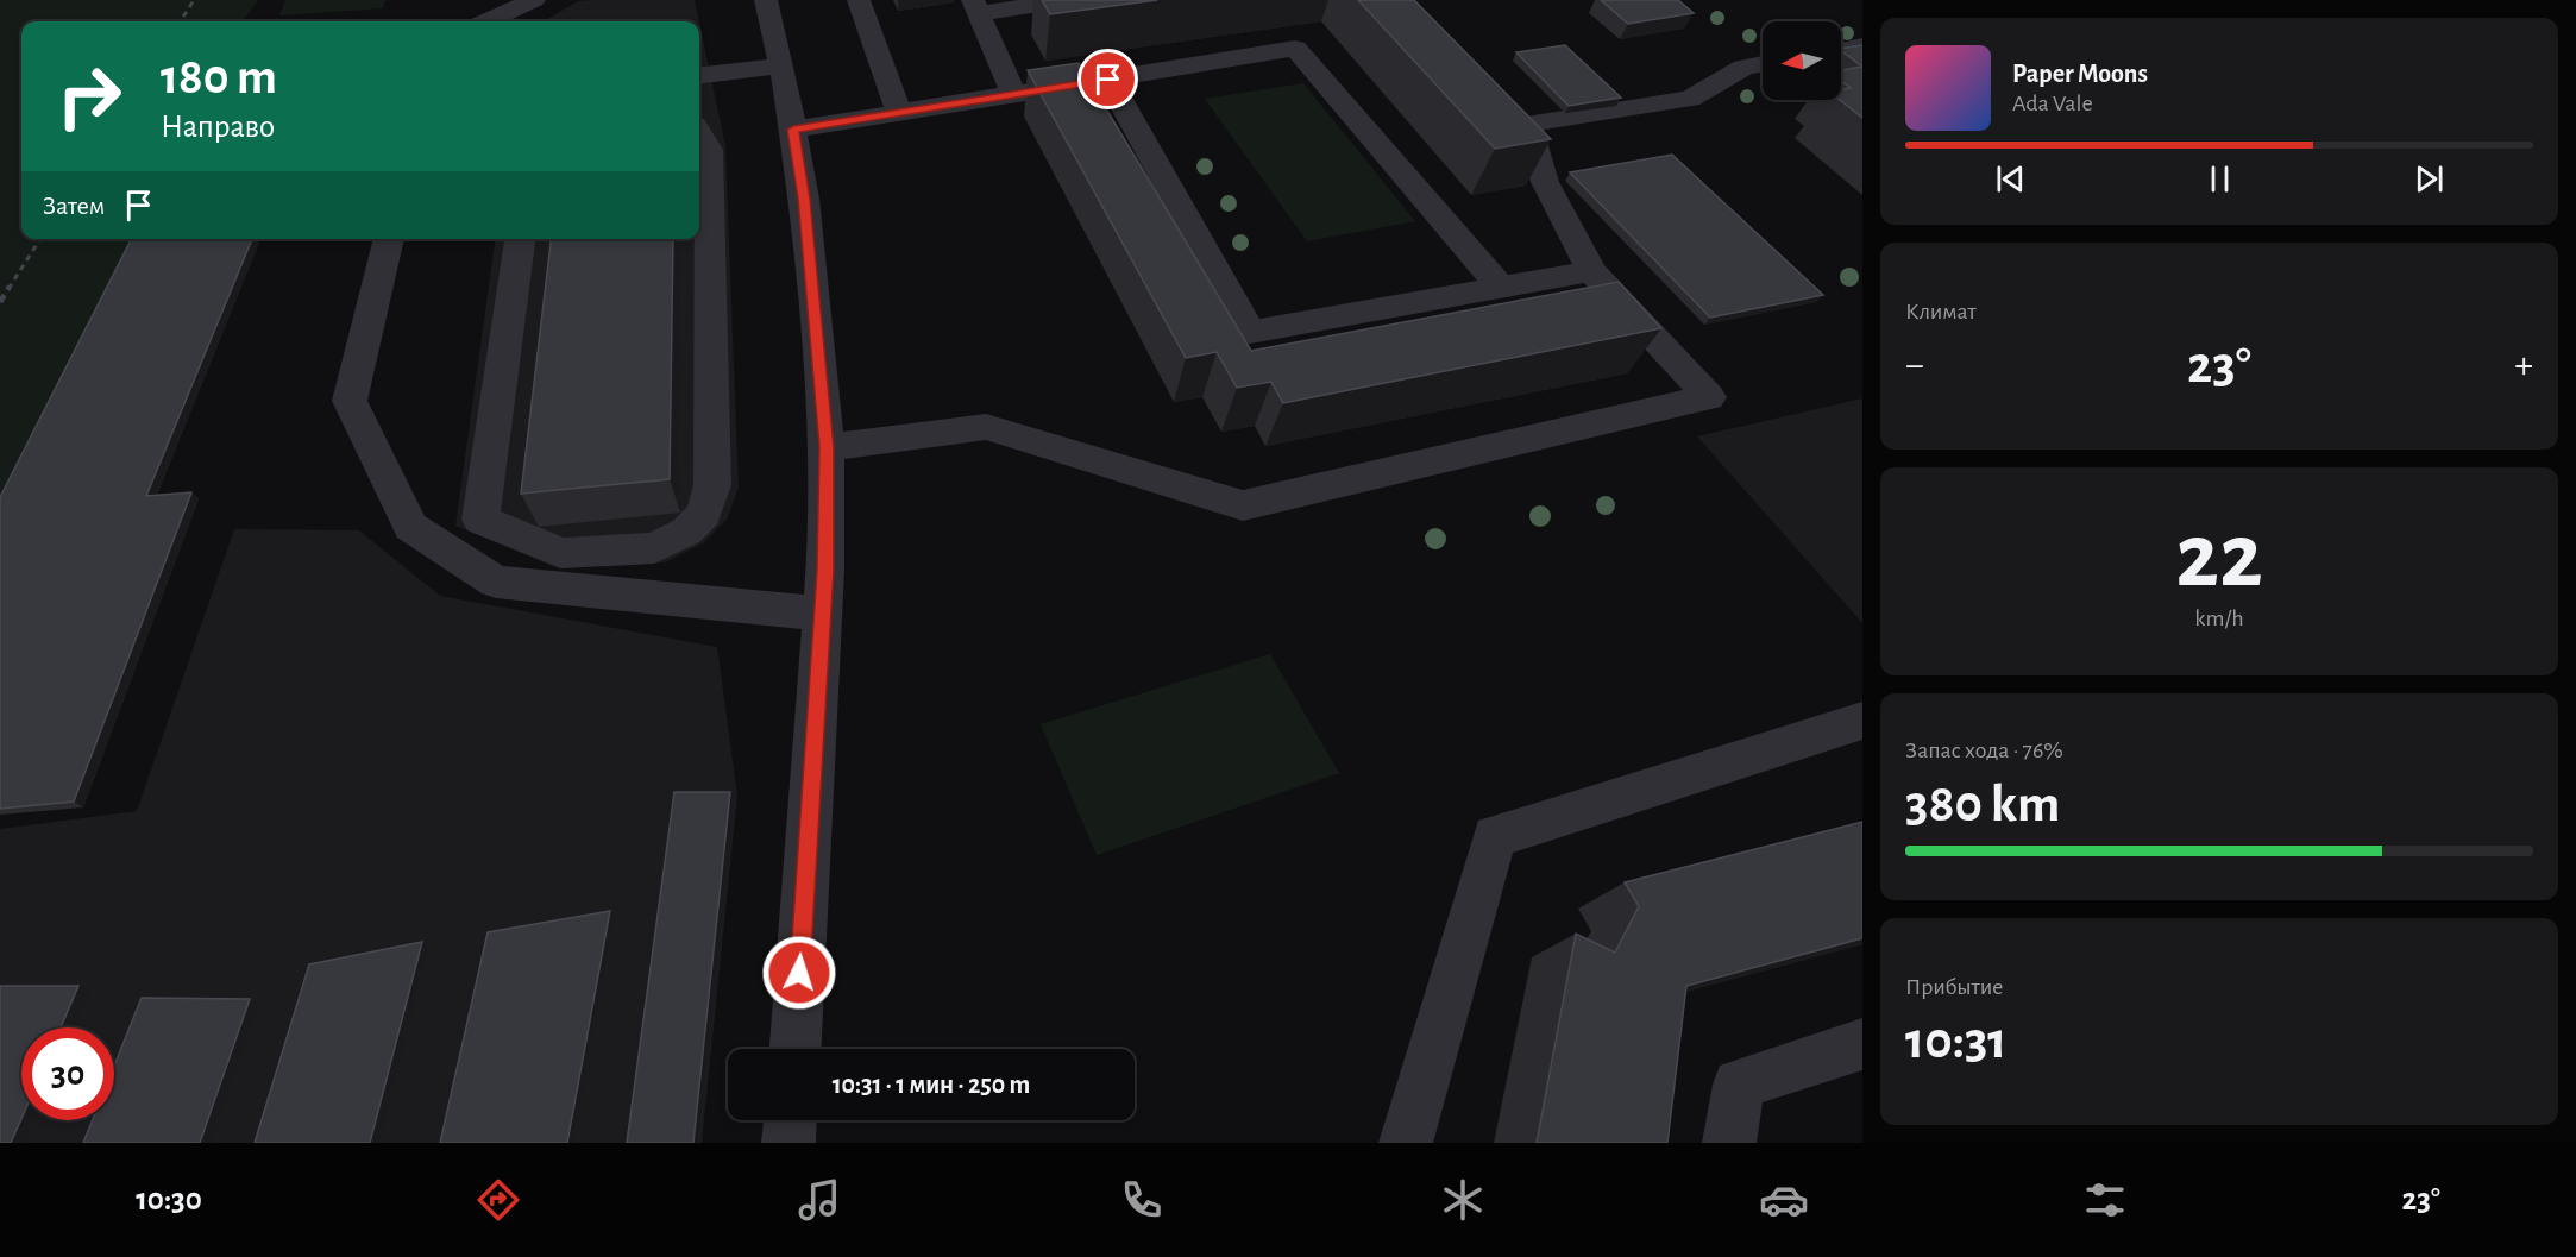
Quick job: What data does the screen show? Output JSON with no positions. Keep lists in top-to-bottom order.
{
  "north": "left",
  "page": {
    "turn": ["180 m", "Направо"],
    "song": ["Paper Moons", "Ada Vale"],
    "then": "Затем",
    "tile": [
      "Климат",
      ["22", "km/h"],
      ["Запас хода · 76%", "380 km"],
      ["Прибытие", "10:31"]
    ],
    "heat": ["−", "23°", "+"],
    "limit": "30",
    "trip": "10:31 · 1 мин · 250 m",
    "tabs": ["10:30", "23°"]
  }
}
